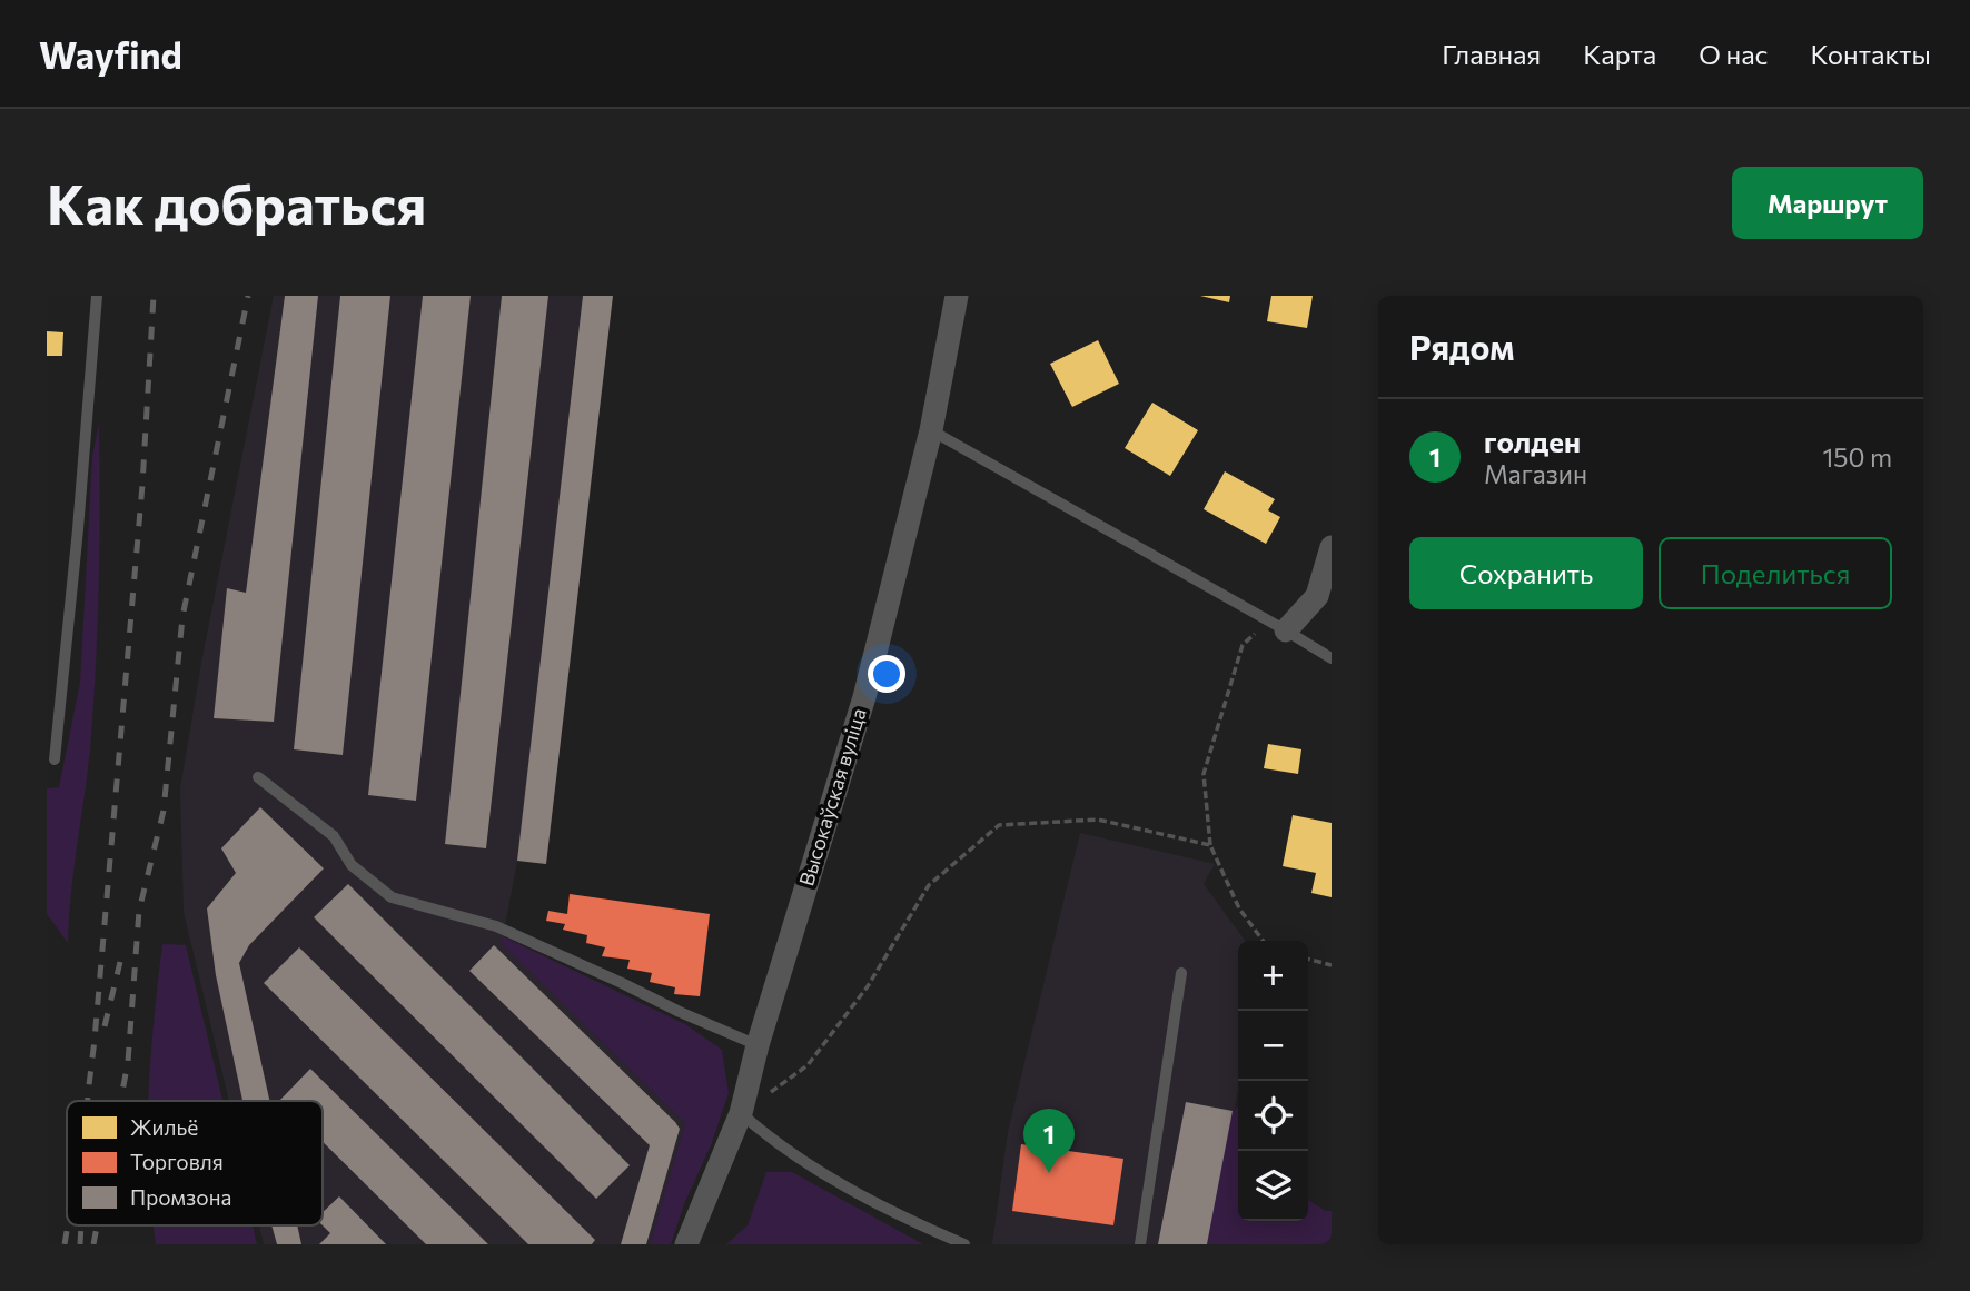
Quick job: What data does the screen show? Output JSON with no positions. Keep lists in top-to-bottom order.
{
  "streets": {
    "street": ["Высокаўская вуліца"]
  },
  "legend": ["Жильё", "Торговля", "Промзона"],
  "page": {
    "header": "Wayfind",
    "nav": [
      "Главная",
      "Карта",
      "О нас",
      "Контакты"
    ],
    "buttons": [
      "Маршрут",
      ["Сохранить", "Поделиться"]
    ],
    "title": "Как добраться",
    "heading": "Рядом",
    "list": [
      {
        "mark": "1",
        "name": "голден",
        "note": "Магазин",
        "value": "150 m"
      }
    ],
    "map_buttons": ["+", "−"],
    "pins": "1"
  }
}
